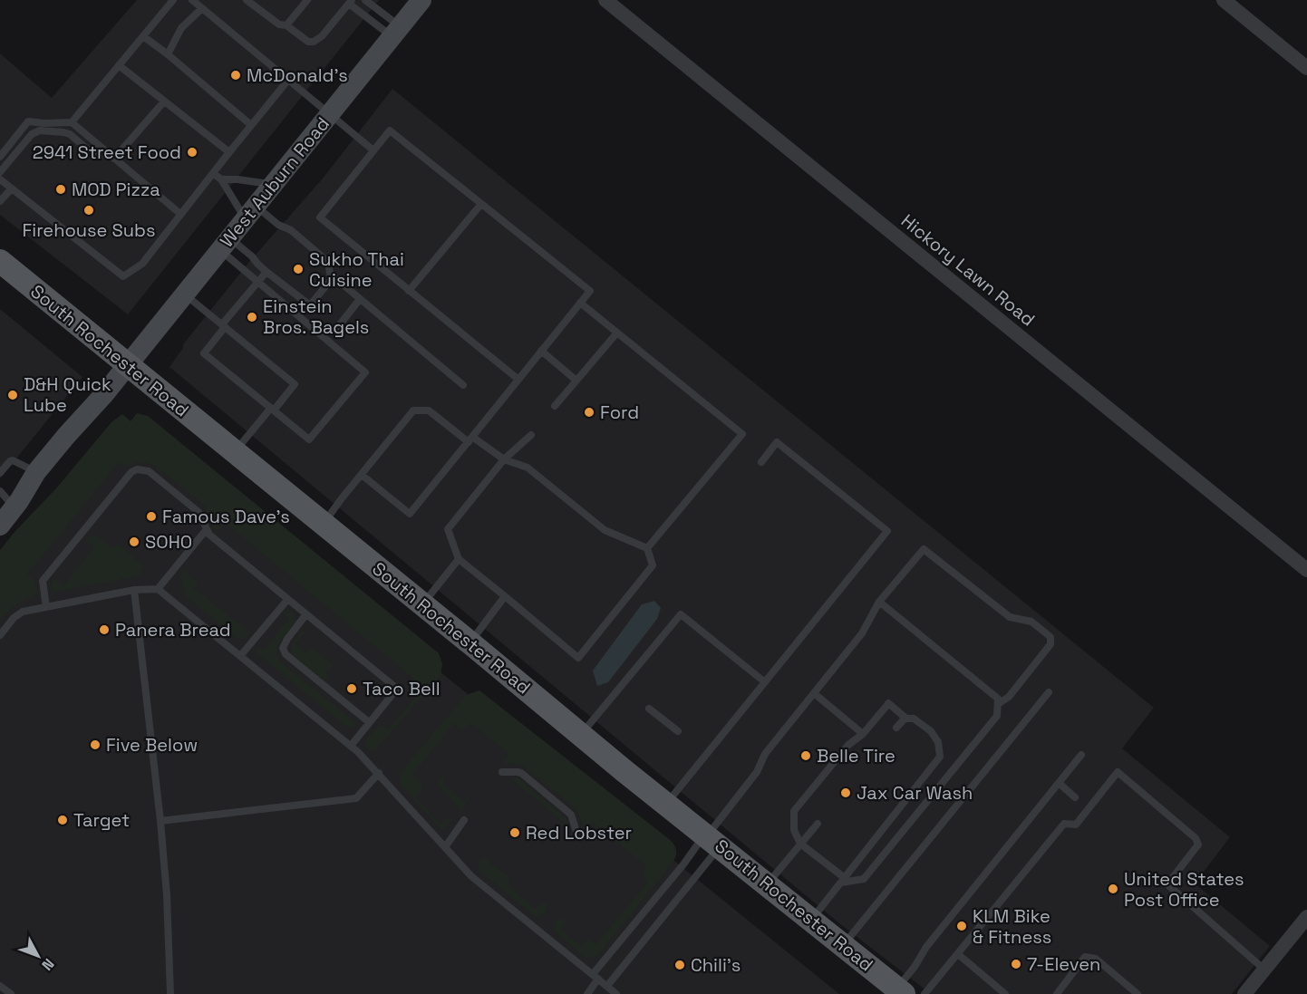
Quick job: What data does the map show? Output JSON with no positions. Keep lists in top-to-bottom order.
{
  "streets": {
    "main road": ["West Auburn Road", "South Rochester Road"],
    "street": ["Hickory Lawn Road"]
  },
  "crossings": [
    ["West Auburn Road", "South Rochester Road"]
  ],
  "places": [
    "McDonald's",
    "2941 Street Food",
    "MOD Pizza",
    "Firehouse Subs",
    "Sukho Thai Cuisine",
    "Einstein Bros. Bagels",
    "D&H Quick Lube",
    "Ford",
    "Famous Dave's",
    "SOHO",
    "Panera Bread",
    "Taco Bell",
    "Five Below",
    "Belle Tire",
    "Jax Car Wash",
    "Target",
    "Red Lobster",
    "United States Post Office",
    "KLM Bike & Fitness",
    "7-Eleven",
    "Chili's"
  ],
  "north": "bottom right"
}
